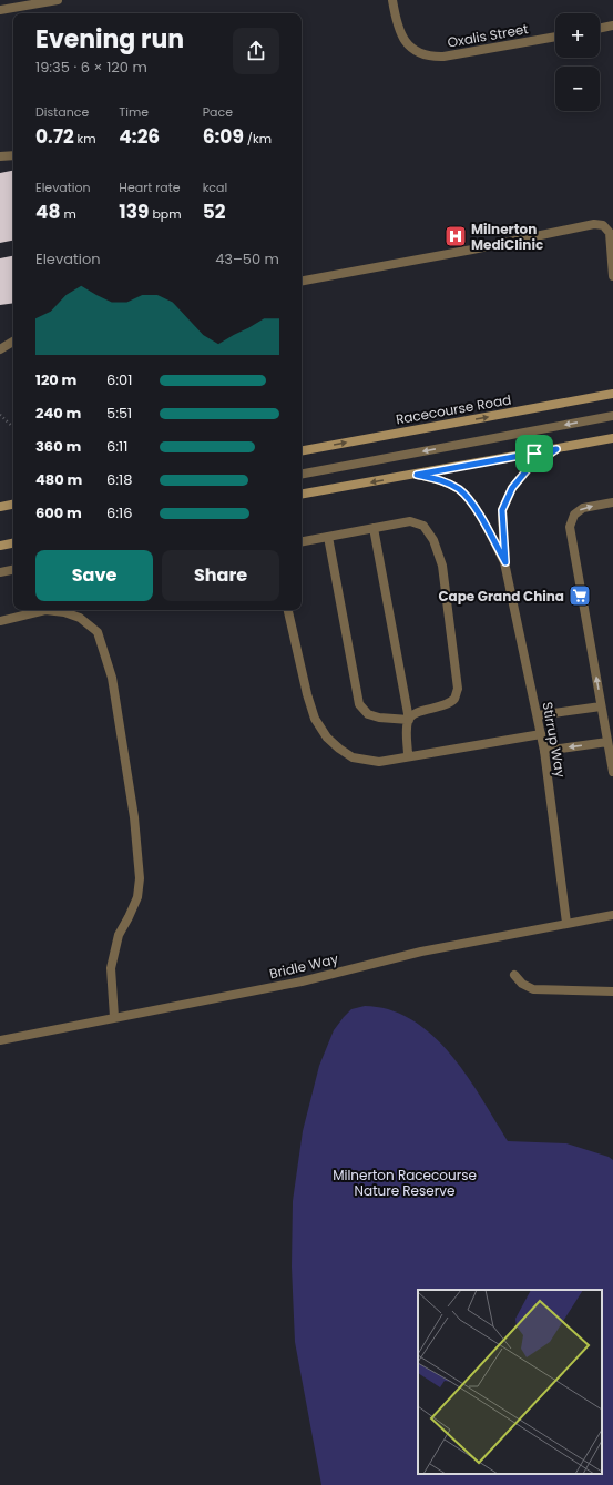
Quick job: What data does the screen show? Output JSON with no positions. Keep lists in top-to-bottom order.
{
  "streets": {
    "main road": ["Racecourse Road"],
    "street": ["Oxalis Street", "Stirrup Way", "Bridle Way"]
  },
  "crossings": [
    ["Stirrup Way", "Bridle Way"]
  ],
  "parks": ["Milnerton Racecourse Nature Reserve"],
  "places": {
    "hospital": ["Milnerton MediClinic"],
    "supermarket": ["Cape Grand China"]
  },
  "page": {
    "map_buttons": ["+", "−"],
    "heading": ["Evening run", "19:35 · 6 × 120 m"],
    "stats": [
      ["Distance", "0.72 km"],
      ["Time", "4:26"],
      ["Pace", "6:09 /km"],
      ["Elevation", "48 m"],
      ["Heart rate", "139 bpm"],
      ["kcal", "52"]
    ],
    "chart": ["Elevation", "43–50 m"],
    "list": [
      {
        "name": "120 m",
        "note": "6:01"
      },
      {
        "name": "240 m",
        "note": "5:51"
      },
      {
        "name": "360 m",
        "note": "6:11"
      },
      {
        "name": "480 m",
        "note": "6:18"
      },
      {
        "name": "600 m",
        "note": "6:16"
      }
    ],
    "buttons": ["Save", "Share"]
  }
}
